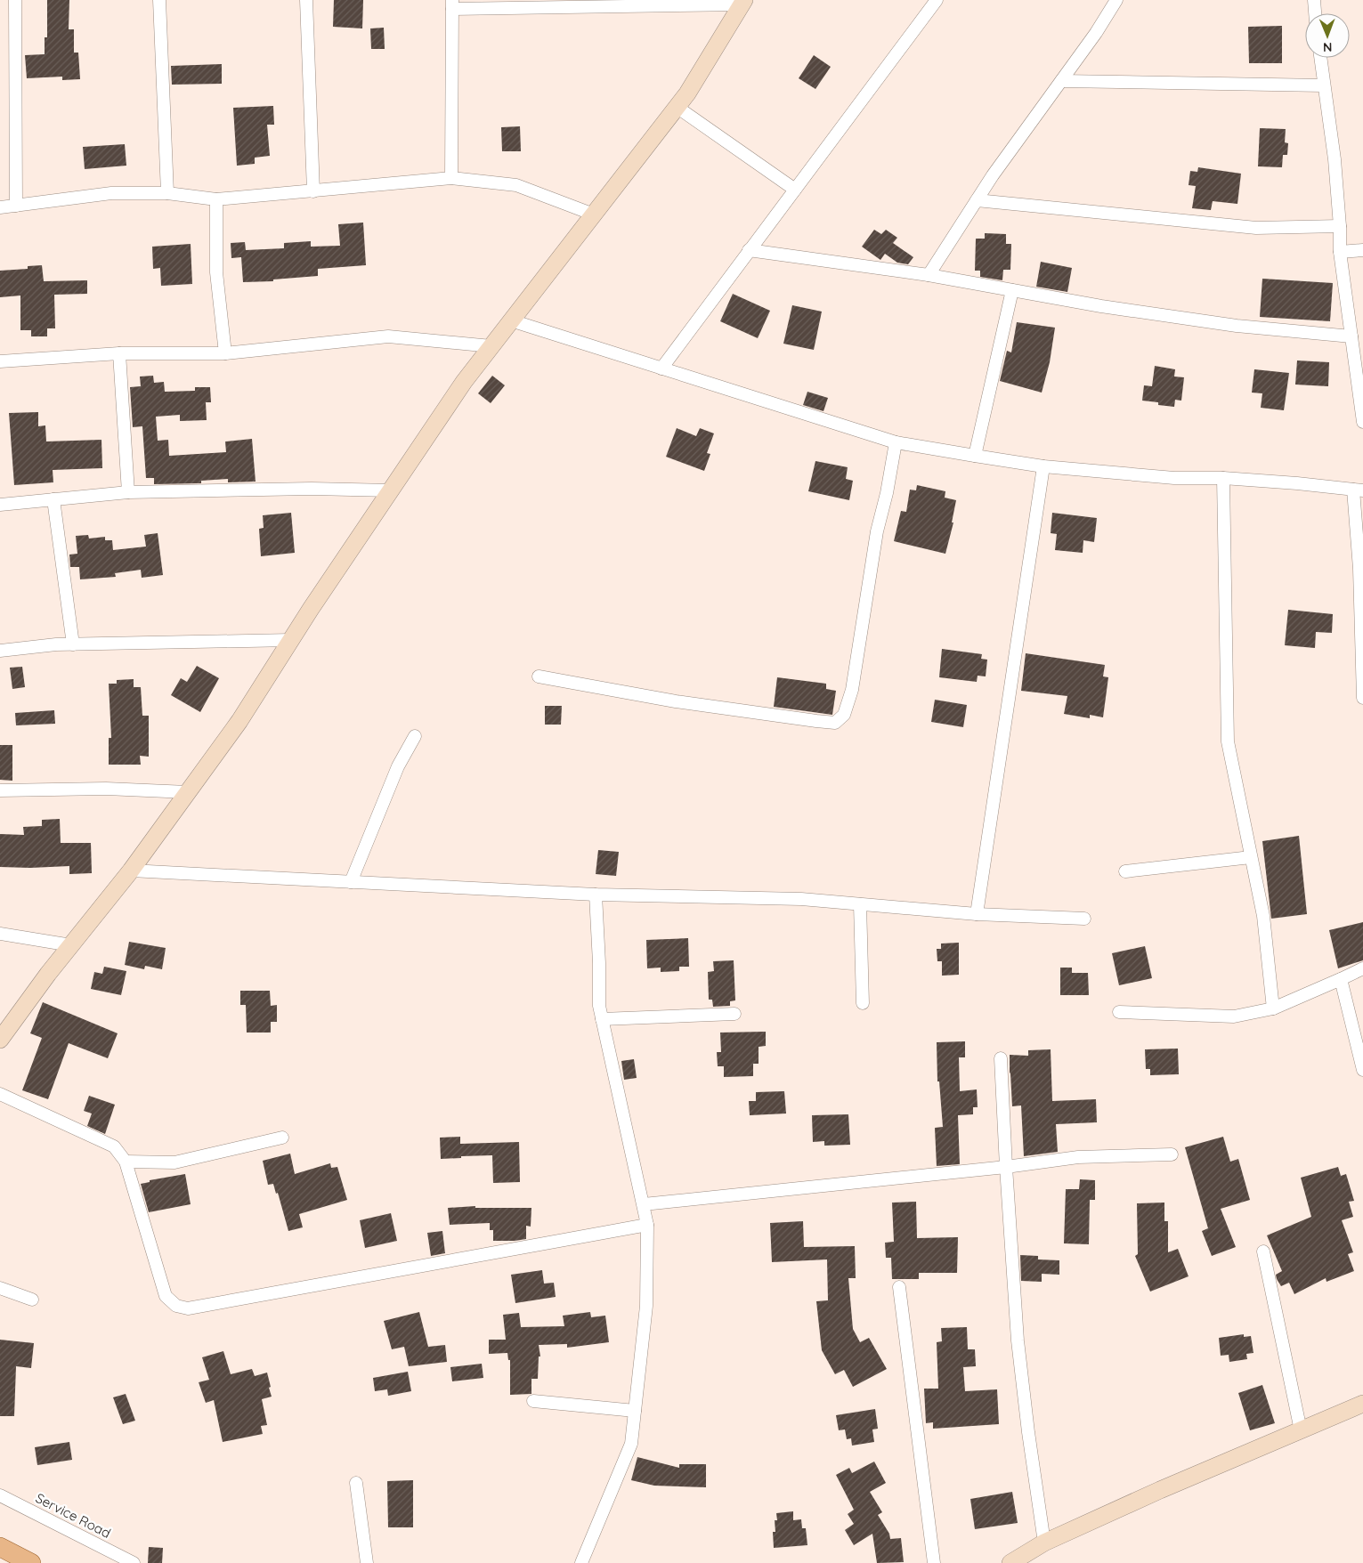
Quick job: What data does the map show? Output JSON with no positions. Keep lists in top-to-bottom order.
{
  "streets": {
    "street": ["Service Road"]
  },
  "north": "bottom"
}
